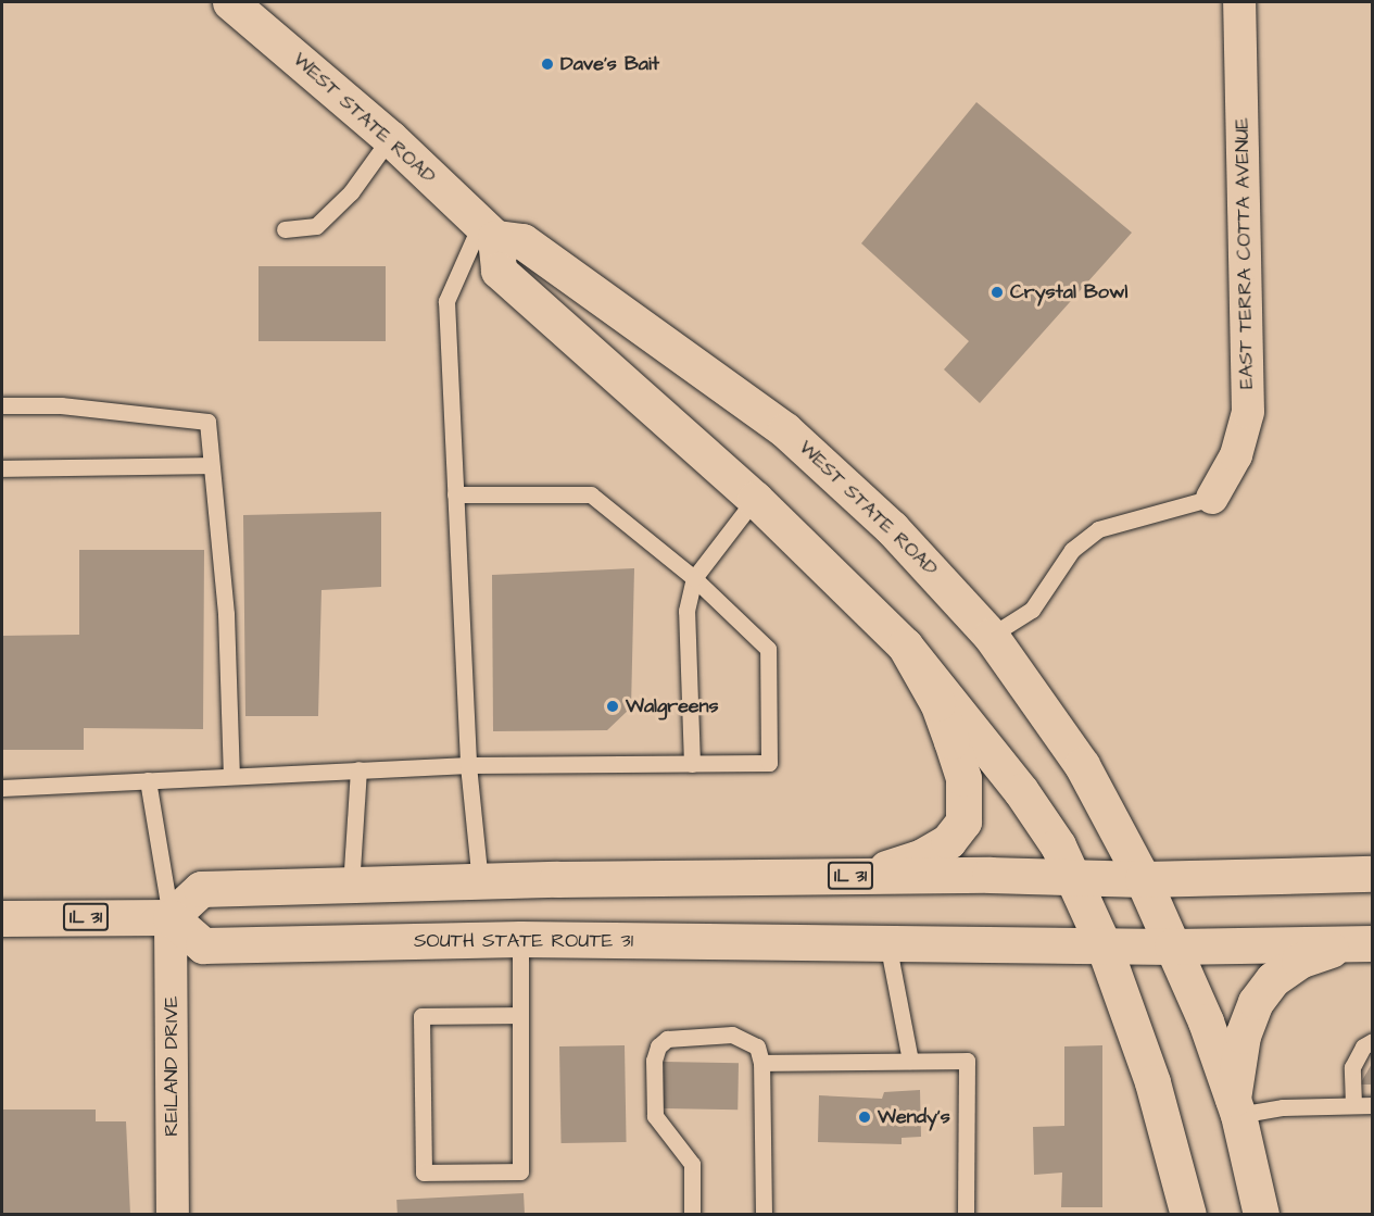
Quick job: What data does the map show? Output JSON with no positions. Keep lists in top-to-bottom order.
{
  "streets": {
    "main road": ["WEST STATE ROAD", "IL 31", "SOUTH STATE ROUTE 31"],
    "street": ["EAST TERRA COTTA AVENUE", "REILAND DRIVE"]
  },
  "crossings": [
    ["WEST STATE ROAD", "IL 31"],
    ["IL 31", "SOUTH STATE ROUTE 31"],
    ["IL 31", "REILAND DRIVE"],
    ["SOUTH STATE ROUTE 31", "REILAND DRIVE"]
  ],
  "places": [
    "Dave's Bait",
    "Crystal Bowl",
    "Walgreens",
    "Wendy's"
  ]
}
